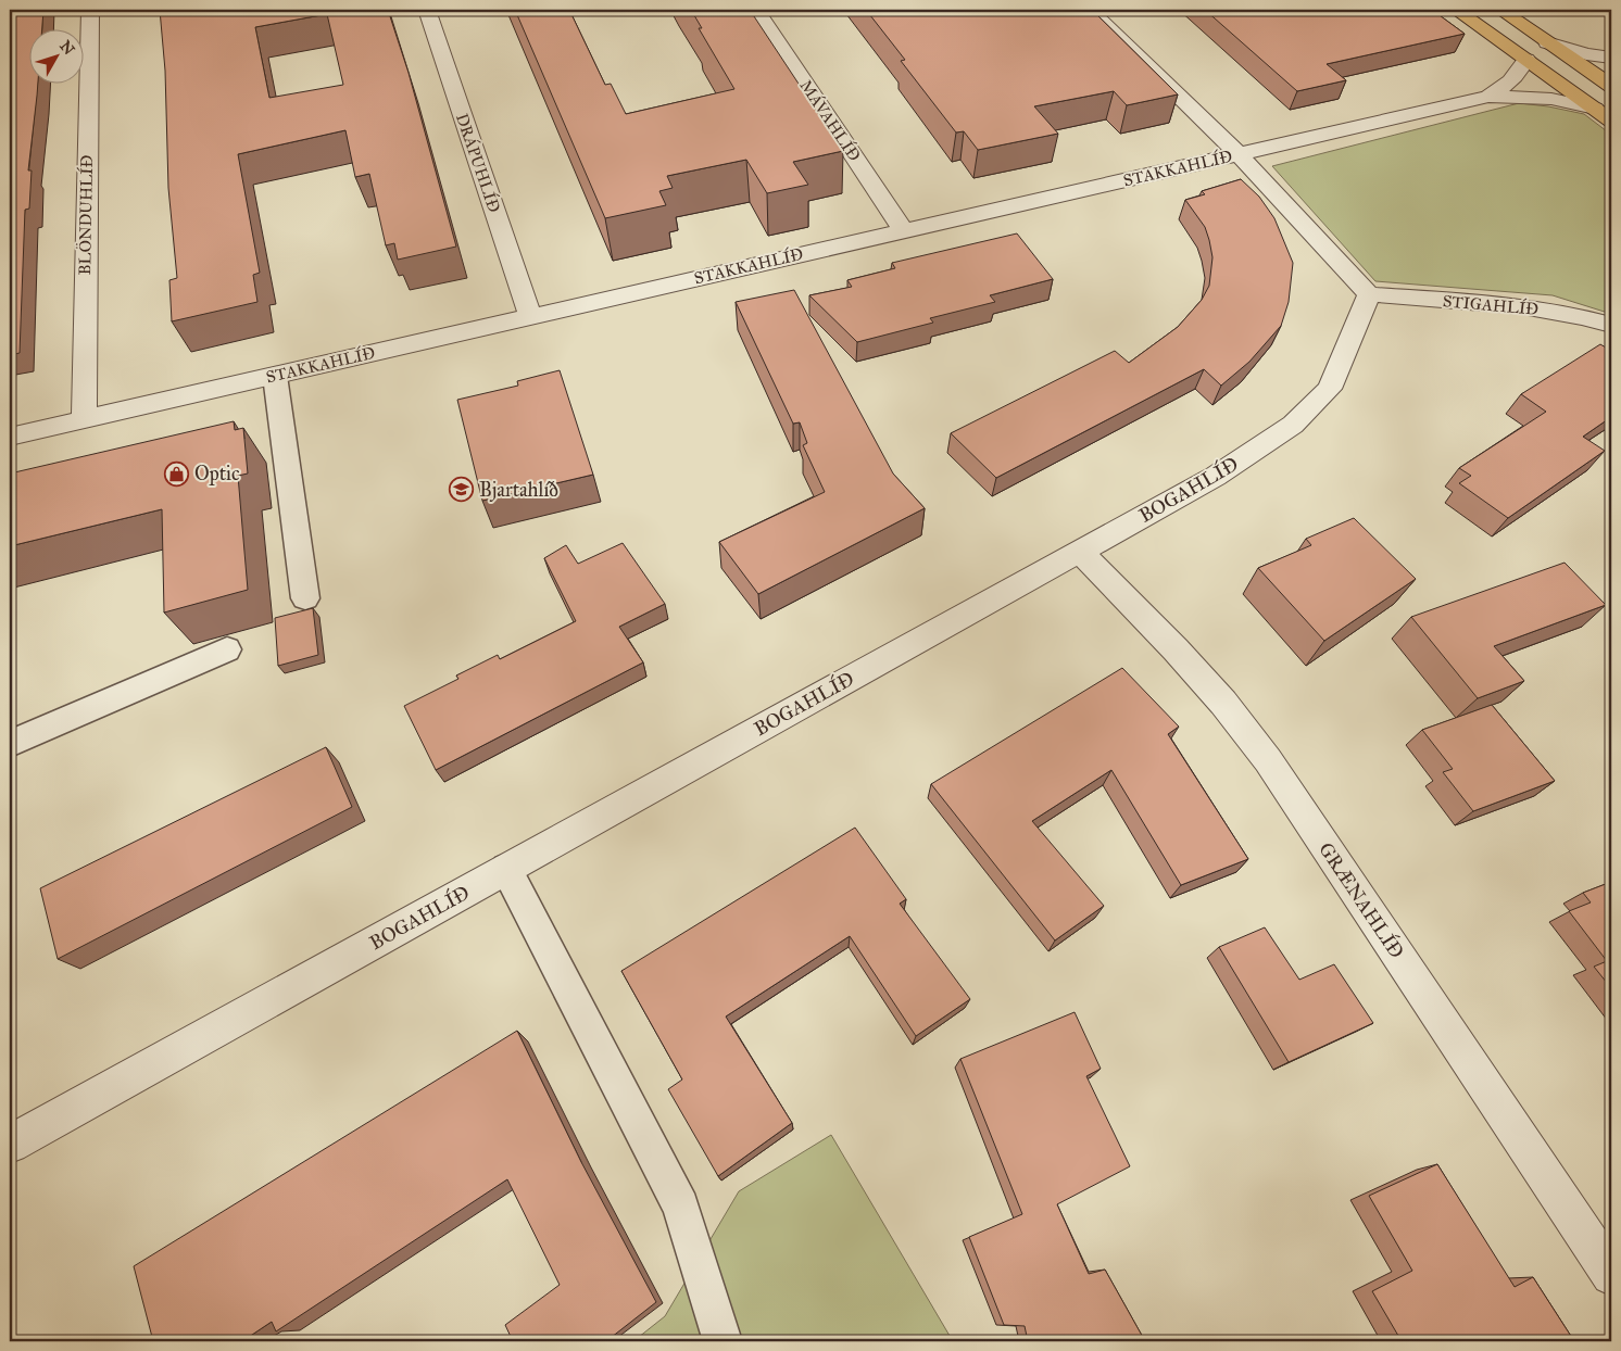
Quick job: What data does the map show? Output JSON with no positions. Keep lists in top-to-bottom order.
{
  "streets": {
    "street": [
      "MÁVAHLÍÐ",
      "DRÁPUHLÍÐ",
      "STAKKAHLÍÐ",
      "BLÖNDUHLÍÐ",
      "STIGAHLÍÐ",
      "BOGAHLÍÐ",
      "GRÆNAHLÍÐ"
    ]
  },
  "crossings": [
    ["MÁVAHLÍÐ", "STAKKAHLÍÐ"],
    ["DRÁPUHLÍÐ", "STAKKAHLÍÐ"],
    ["STAKKAHLÍÐ", "BLÖNDUHLÍÐ"],
    ["STIGAHLÍÐ", "BOGAHLÍÐ"],
    ["BOGAHLÍÐ", "GRÆNAHLÍÐ"]
  ],
  "places": {
    "shop": ["Optic"],
    "school or university": ["Bjartahlíð"]
  },
  "north": "top right"
}
